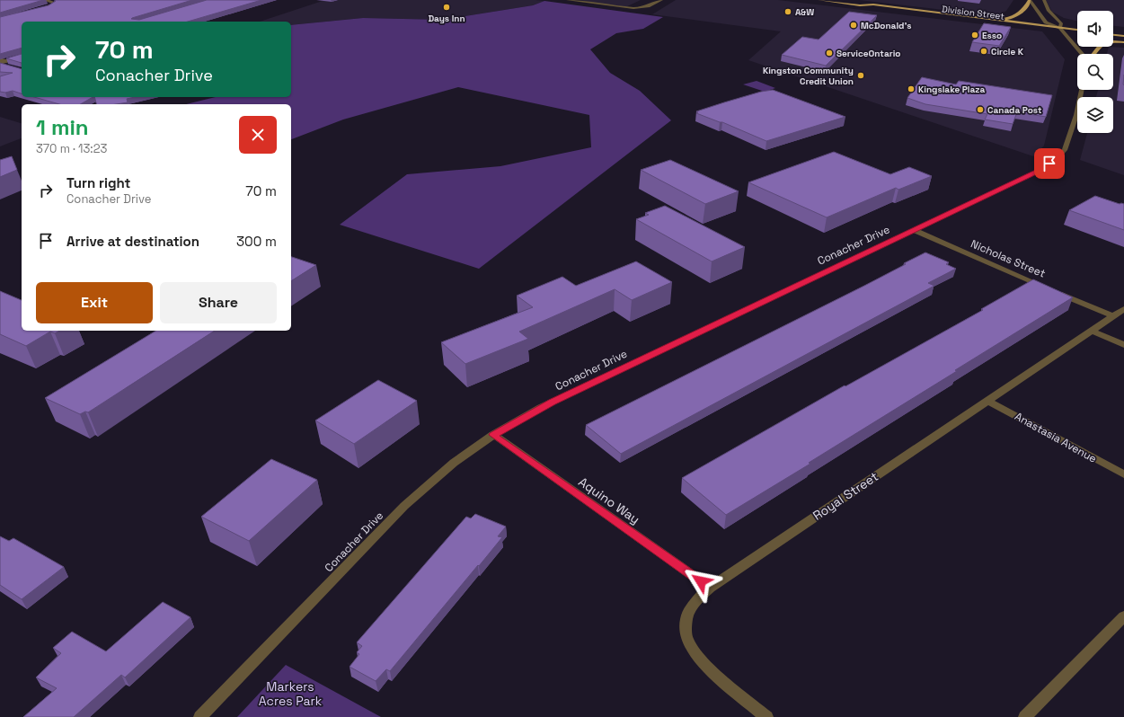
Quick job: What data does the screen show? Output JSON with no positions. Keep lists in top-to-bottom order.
{
  "streets": {
    "main road": ["Division Street"],
    "street": [
      "Conacher Drive",
      "Nicholas Street",
      "Anastasia Avenue",
      "Royal Street",
      "Aquino Way"
    ]
  },
  "crossings": [
    ["Conacher Drive", "Nicholas Street"],
    ["Conacher Drive", "Aquino Way"],
    ["Nicholas Street", "Royal Street"],
    ["Anastasia Avenue", "Royal Street"],
    ["Royal Street", "Aquino Way"]
  ],
  "parks": ["Markers Acres Park"],
  "places": [
    "Days Inn",
    "A&W",
    "McDonald's",
    "Esso",
    "Circle K",
    "ServiceOntario",
    "Kingston Community Credit Union",
    "Kingslake Plaza",
    "Canada Post"
  ],
  "page": {
    "turn": ["70 m", "Conacher Drive"],
    "heading": ["1 min", "370 m · 13:23"],
    "list": [
      {
        "name": "Turn right",
        "note": "Conacher Drive",
        "value": "70 m"
      },
      {
        "name": "Arrive at destination",
        "value": "300 m"
      }
    ],
    "buttons": ["Exit", "Share"]
  }
}
